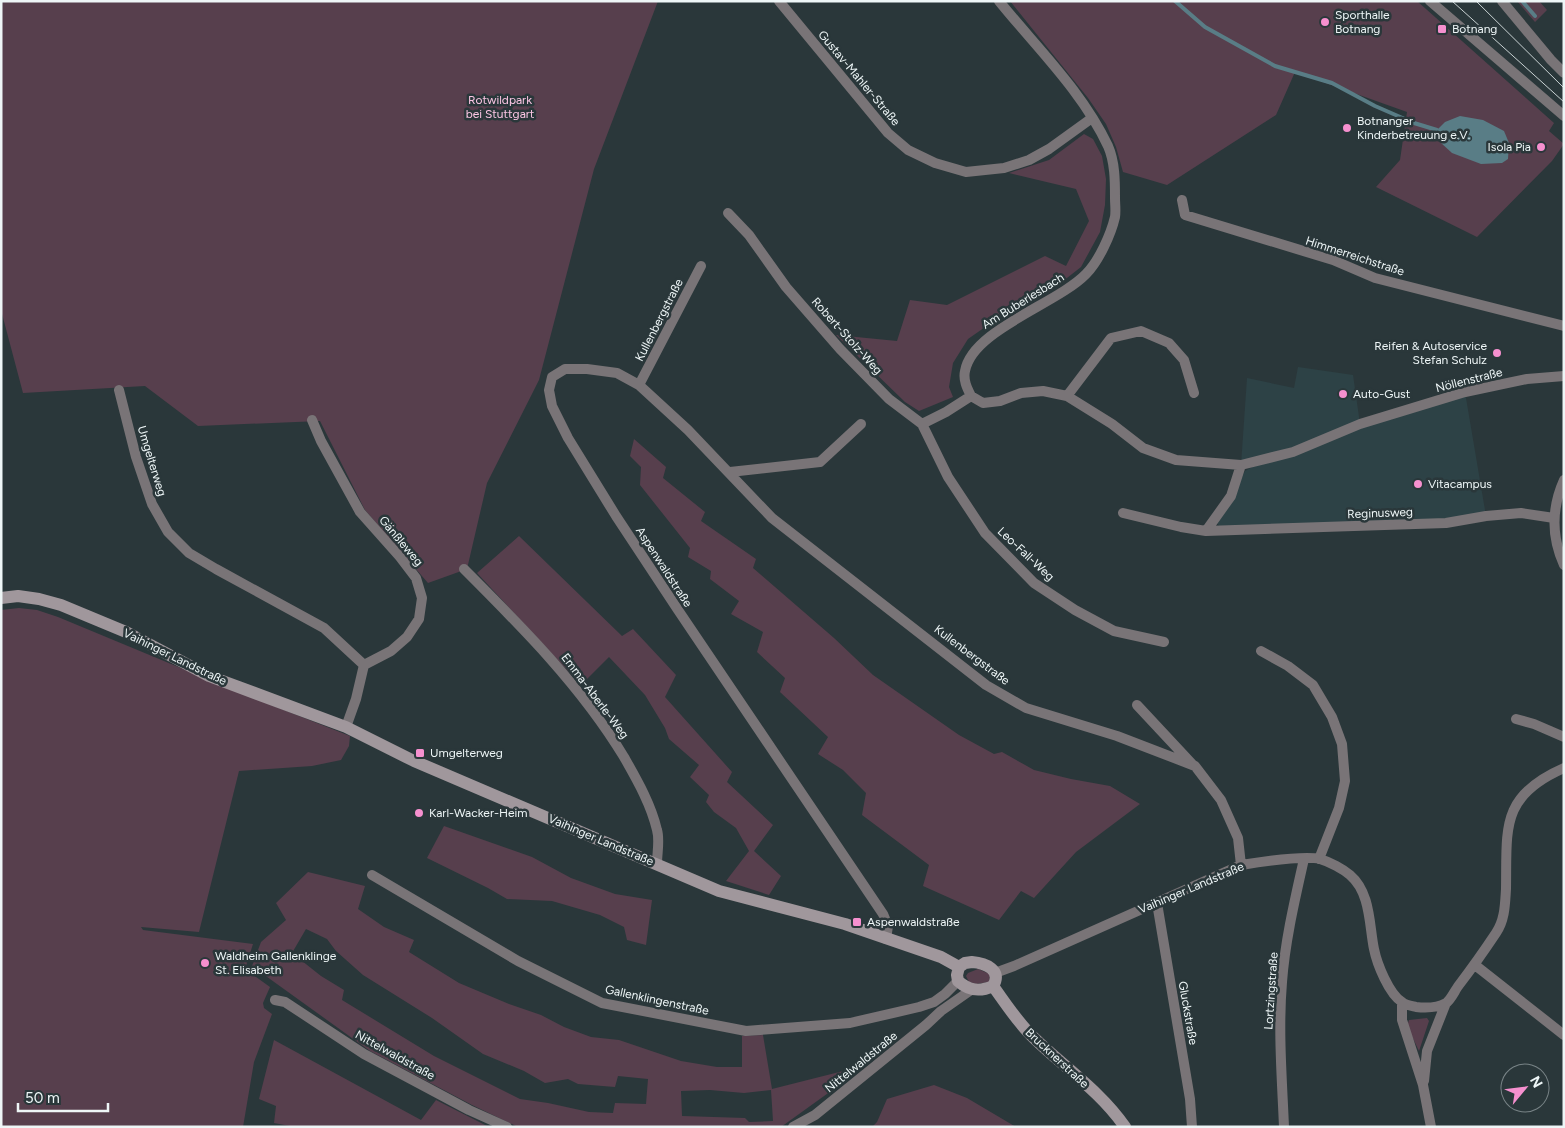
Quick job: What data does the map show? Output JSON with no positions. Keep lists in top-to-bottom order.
{
  "streets": {
    "street": [
      "Gustav-Mahler-Straße",
      "Himmerreichstraße",
      "Am Buberlesbach",
      "Kullenbergstraße",
      "Robert-Stolz-Weg",
      "Nöllenstraße",
      "Umgelterweg",
      "Reginusweg",
      "Gänßleweg",
      "Leo-Fall-Weg",
      "Aspenwaldstraße",
      "Vaihinger Landstraße",
      "Emma-Aberle-Weg",
      "Lortzingstraße",
      "Gallenklingenstraße",
      "Gluckstraße",
      "Nittelwaldstraße",
      "Brucknerstraße"
    ]
  },
  "crossings": [
    ["Gustav-Mahler-Straße", "Am Buberlesbach"],
    ["Am Buberlesbach", "Nöllenstraße"],
    ["Kullenbergstraße", "Aspenwaldstraße"],
    ["Robert-Stolz-Weg", "Leo-Fall-Weg"],
    ["Umgelterweg", "Gänßleweg"],
    ["Aspenwaldstraße", "Vaihinger Landstraße"],
    ["Vaihinger Landstraße", "Emma-Aberle-Weg"],
    ["Vaihinger Landstraße", "Lortzingstraße"],
    ["Vaihinger Landstraße", "Gallenklingenstraße"],
    ["Vaihinger Landstraße", "Gluckstraße"],
    ["Vaihinger Landstraße", "Nittelwaldstraße"],
    ["Vaihinger Landstraße", "Brucknerstraße"],
    ["Gallenklingenstraße", "Nittelwaldstraße"],
    ["Gallenklingenstraße", "Brucknerstraße"],
    ["Nittelwaldstraße", "Brucknerstraße"]
  ],
  "parks": ["Rotwildpark bei Stuttgart"],
  "places": {
    "other": [
      "Sporthalle Botnang",
      "Botnanger Kinderbetreuung e.V.",
      "Isola Pia",
      "Reifen & Autoservice Stefan Schulz",
      "Auto-Gust",
      "Vitacampus",
      "Karl-Wacker-Heim",
      "Waldheim Gallenklinge St. Elisabeth"
    ],
    "transit": ["Botnang", "Umgelterweg", "Aspenwaldstraße"]
  },
  "scale_bar": "50 m",
  "north": "top right"
}
